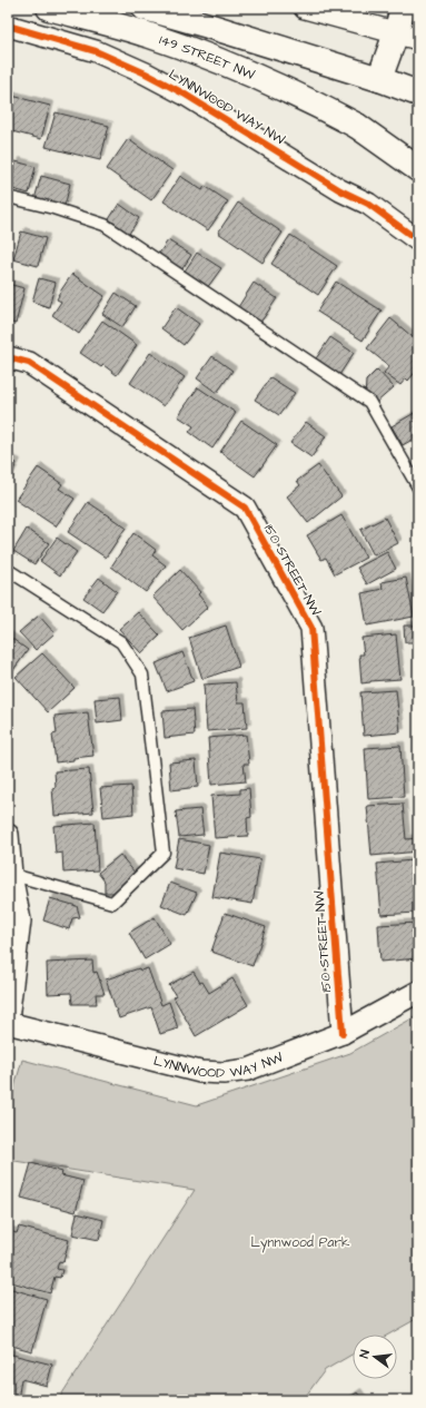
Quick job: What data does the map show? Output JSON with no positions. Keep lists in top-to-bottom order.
{
  "streets": {
    "main road": ["149 STREET NW"],
    "street": ["LYNNWOOD WAY NW", "150 STREET NW"]
  },
  "crossings": [
    ["LYNNWOOD WAY NW", "150 STREET NW"]
  ],
  "parks": ["Lynnwood Park"],
  "north": "left"
}
